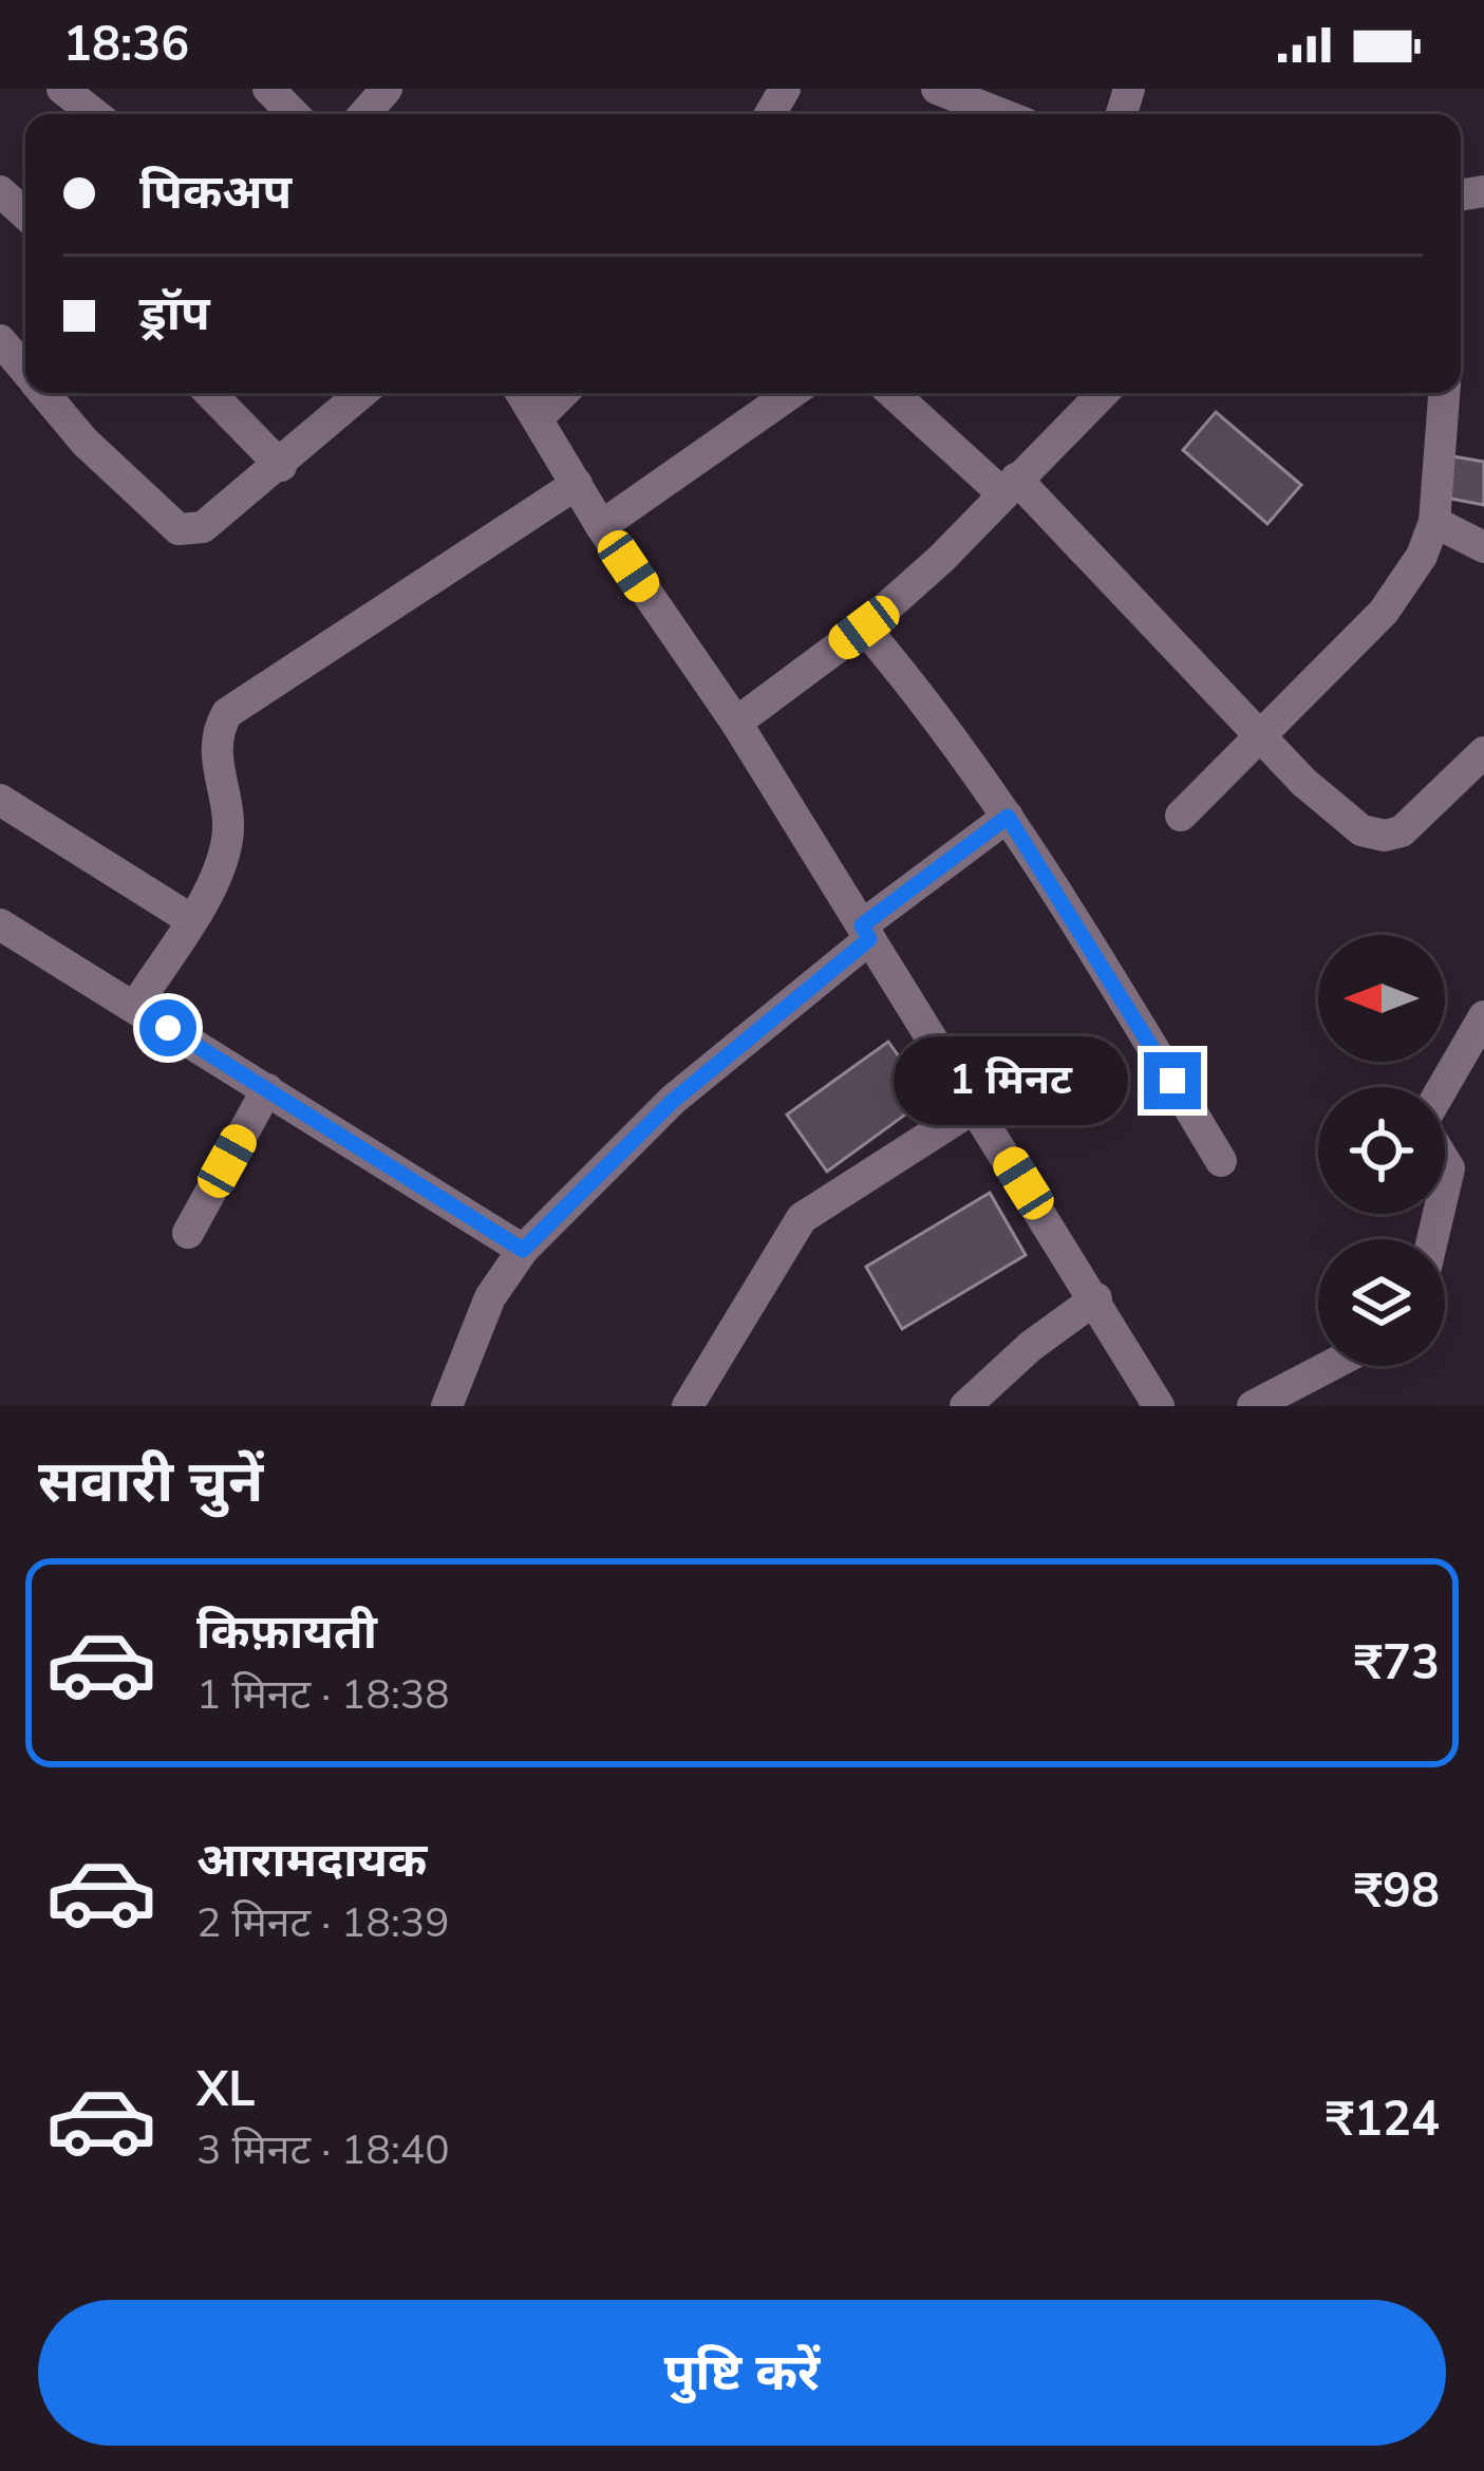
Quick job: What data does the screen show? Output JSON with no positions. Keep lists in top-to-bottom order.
{
  "north": "left",
  "page": {
    "status": "18:36",
    "banner": ["पिकअप", "ड्रॉप"],
    "bubble": "1 मिनट",
    "heading": "सवारी चुनें",
    "list": [
      {
        "name": "किफ़ायती",
        "note": "1 मिनट · 18:38",
        "value": "₹73"
      },
      {
        "name": "आरामदायक",
        "note": "2 मिनट · 18:39",
        "value": "₹98"
      },
      {
        "name": "XL",
        "note": "3 मिनट · 18:40",
        "value": "₹124"
      }
    ],
    "buttons": "पुष्टि करें"
  }
}
